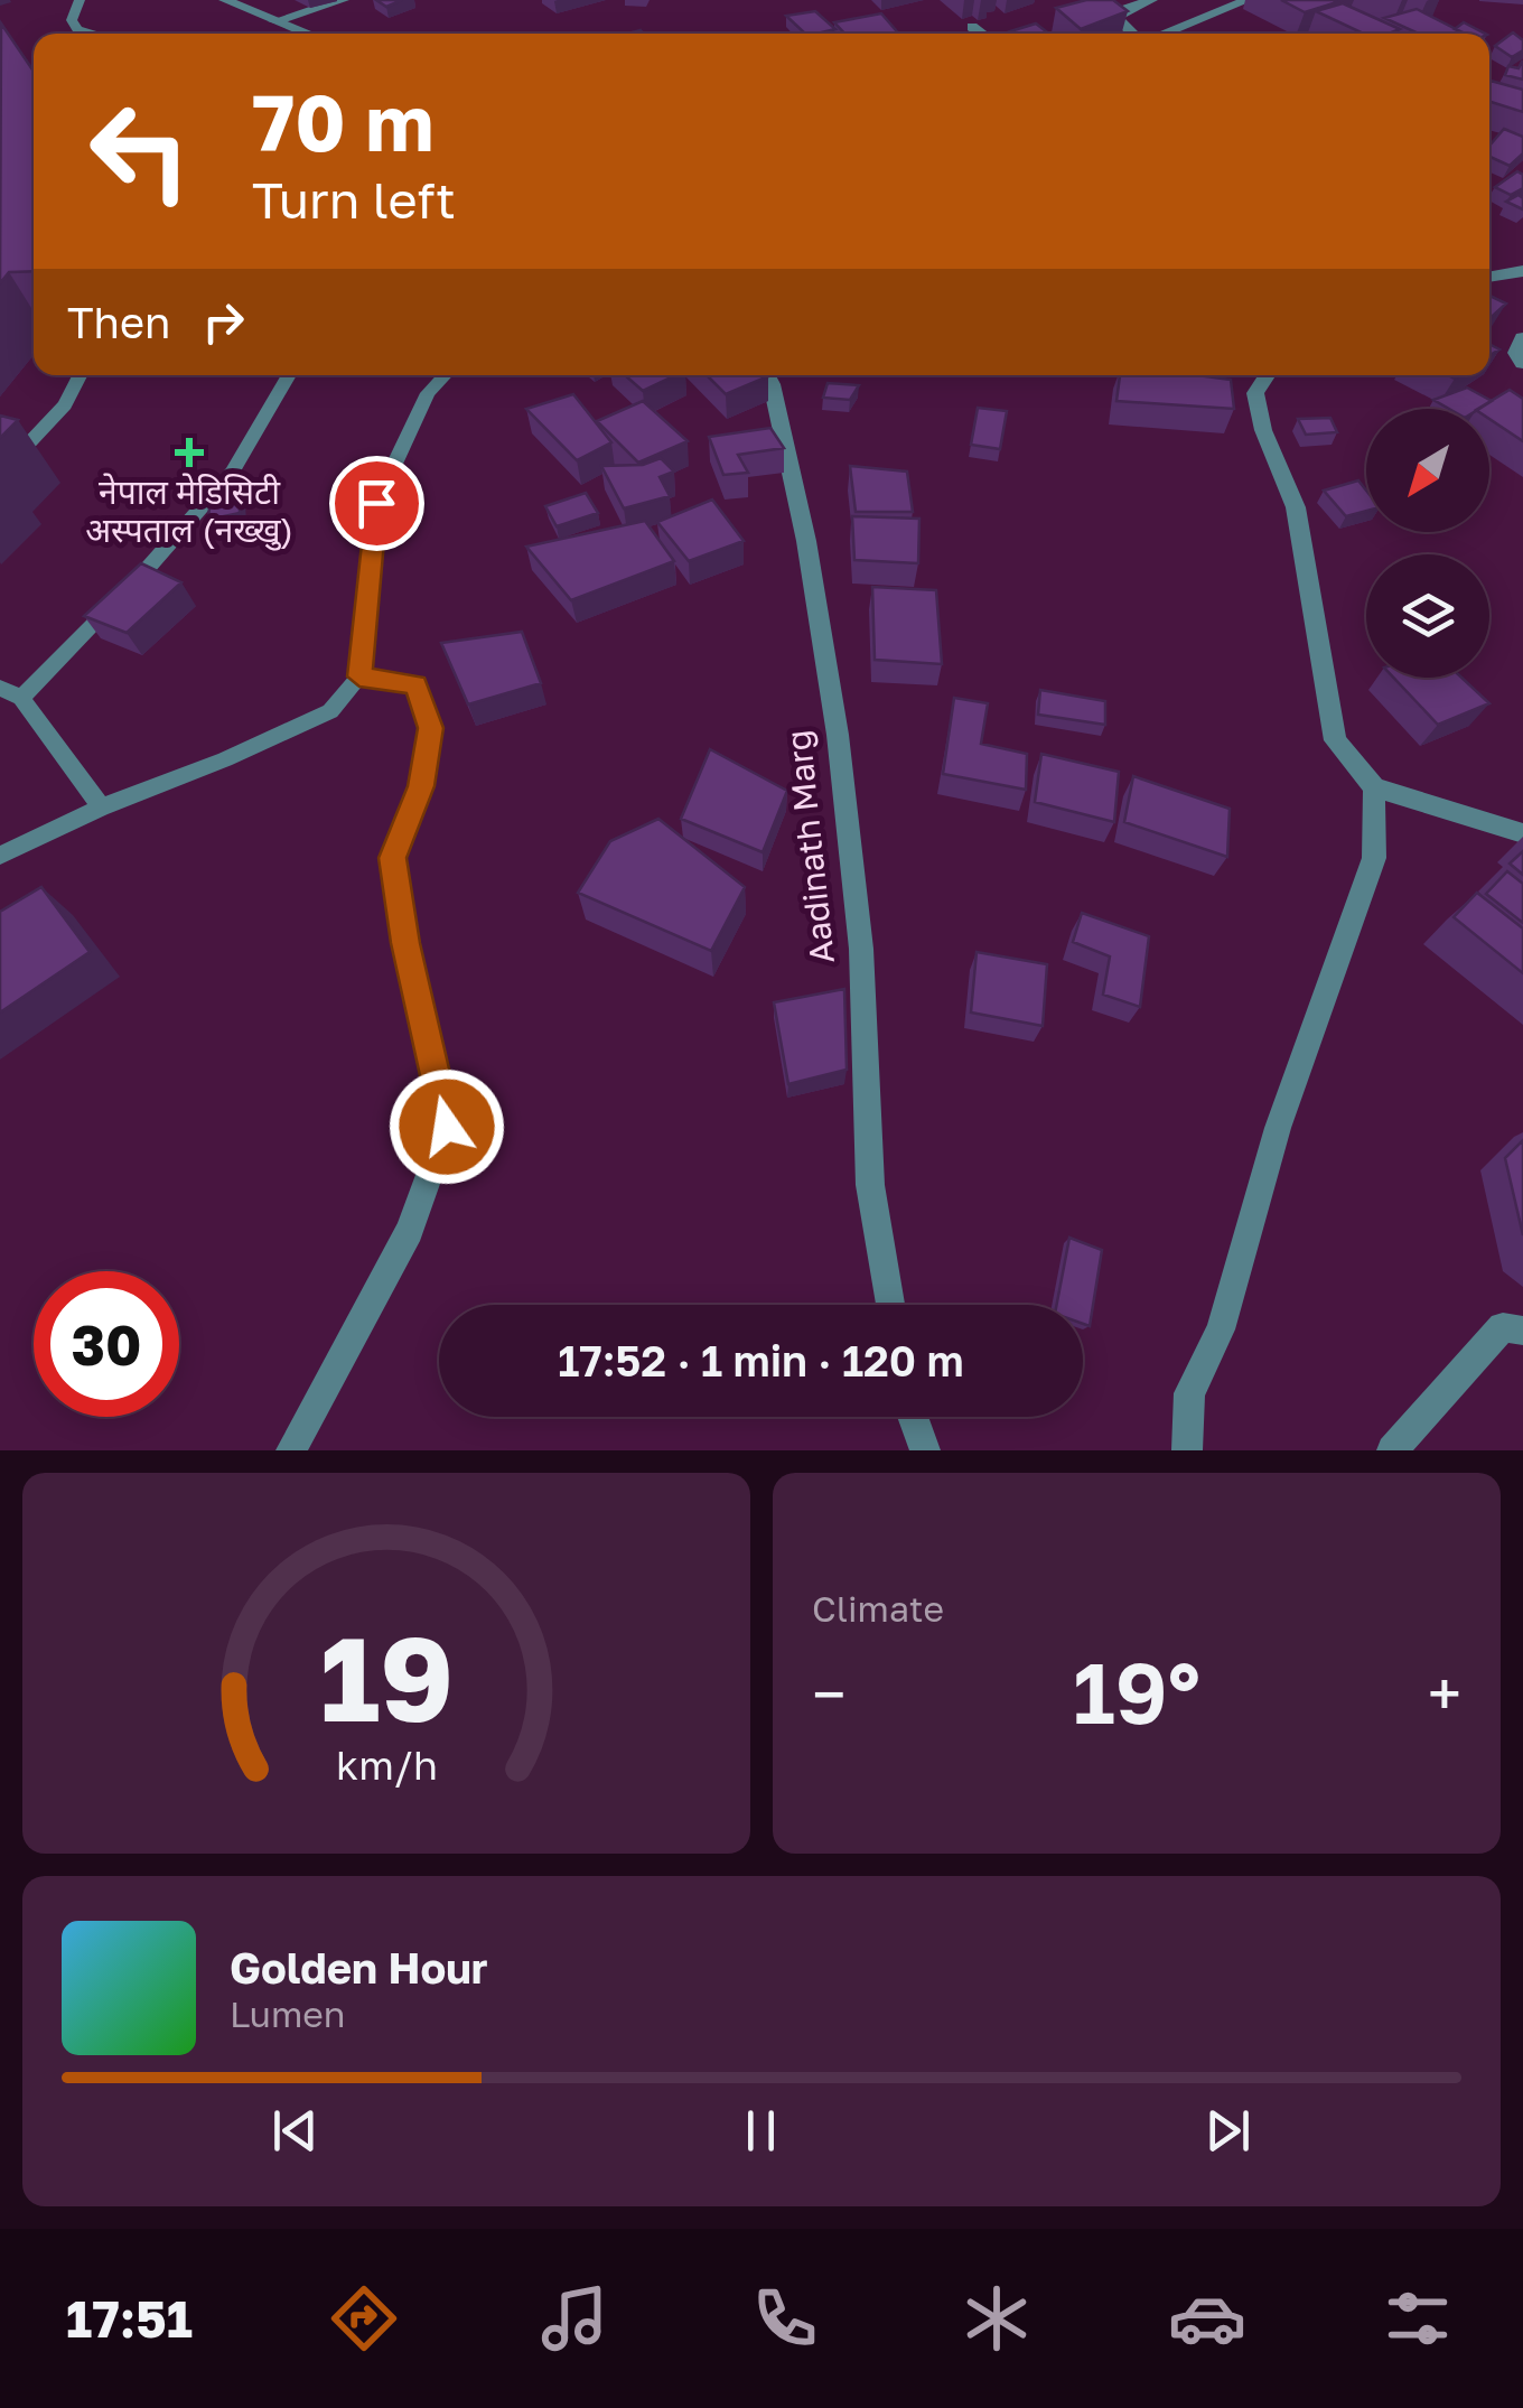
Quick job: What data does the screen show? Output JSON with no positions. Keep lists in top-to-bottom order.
{
  "streets": {
    "street": ["Aadinath Marg"]
  },
  "places": {
    "health": ["नेपाल मेडिसिटी अस्पताल (नख्खु)"]
  },
  "north": "bottom left",
  "page": {
    "turn": ["70 m", "Turn left"],
    "then": "Then",
    "limit": "30",
    "trip": "17:52 · 1 min · 120 m",
    "tile": "Climate",
    "heat": ["−", "19°", "+"],
    "song": ["Golden Hour", "Lumen"],
    "tabs": "17:51",
    "gauge": ["19", "km/h"]
  }
}
